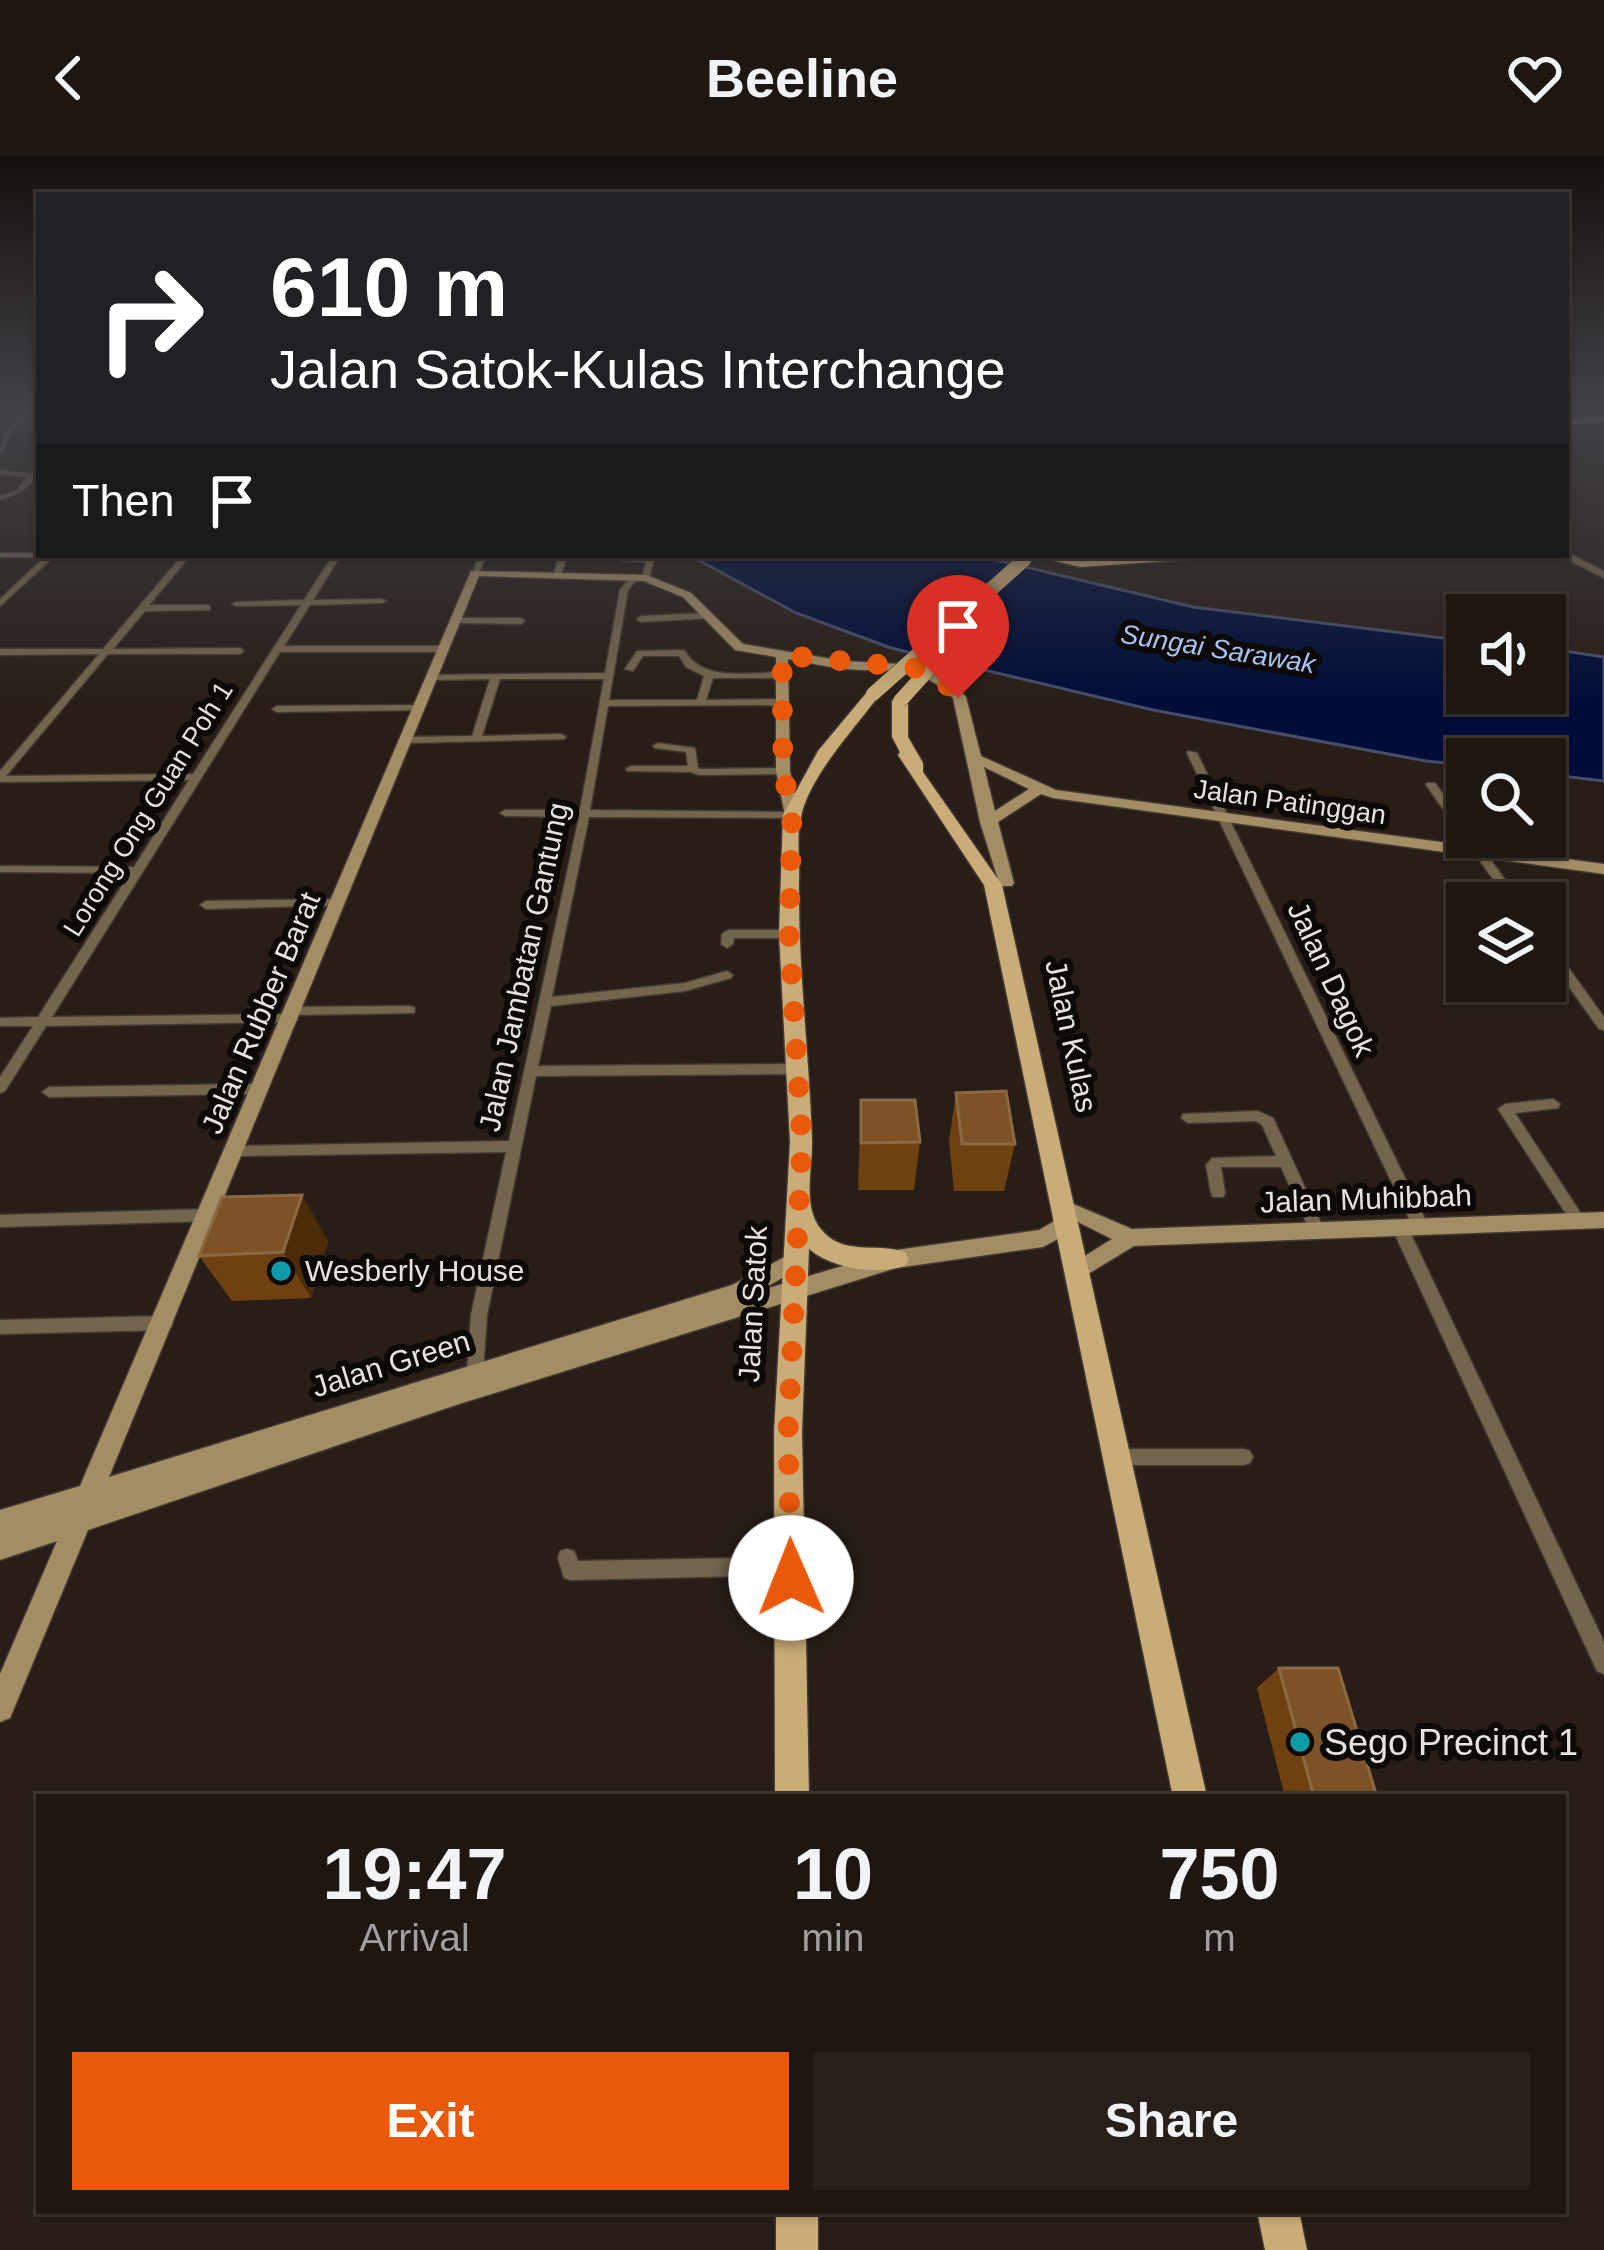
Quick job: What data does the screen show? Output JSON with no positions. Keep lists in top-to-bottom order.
{
  "streets": {
    "main road": [
      "Jalan Patinggan",
      "Jalan Rubber Barat",
      "Jalan Kulas",
      "Jalan Muhibbah",
      "Jalan Satok",
      "Jalan Green"
    ],
    "street": ["Lorong Ong Guan Poh 1", "Jalan Jambatan Gantung", "Jalan Dagok"]
  },
  "crossings": [
    ["Jalan Patinggan", "Jalan Dagok"],
    ["Jalan Patinggan", "Jalan Kulas"],
    ["Jalan Jambatan Gantung", "Jalan Kulas"],
    ["Jalan Jambatan Gantung", "Jalan Green"],
    ["Jalan Dagok", "Jalan Muhibbah"],
    ["Jalan Rubber Barat", "Jalan Green"],
    ["Jalan Kulas", "Jalan Muhibbah"],
    ["Jalan Kulas", "Jalan Satok"],
    ["Jalan Satok", "Jalan Green"]
  ],
  "water": ["Sungai Sarawak"],
  "places": ["Wesberly House", "Sego Precinct 1"],
  "page": {
    "header": "Beeline",
    "turn": ["610 m", "Jalan Satok-Kulas Interchange"],
    "then": "Then",
    "eta": [
      "19:47",
      "Arrival",
      "10",
      "min",
      "750",
      "m"
    ],
    "buttons": ["Exit", "Share"]
  }
}
